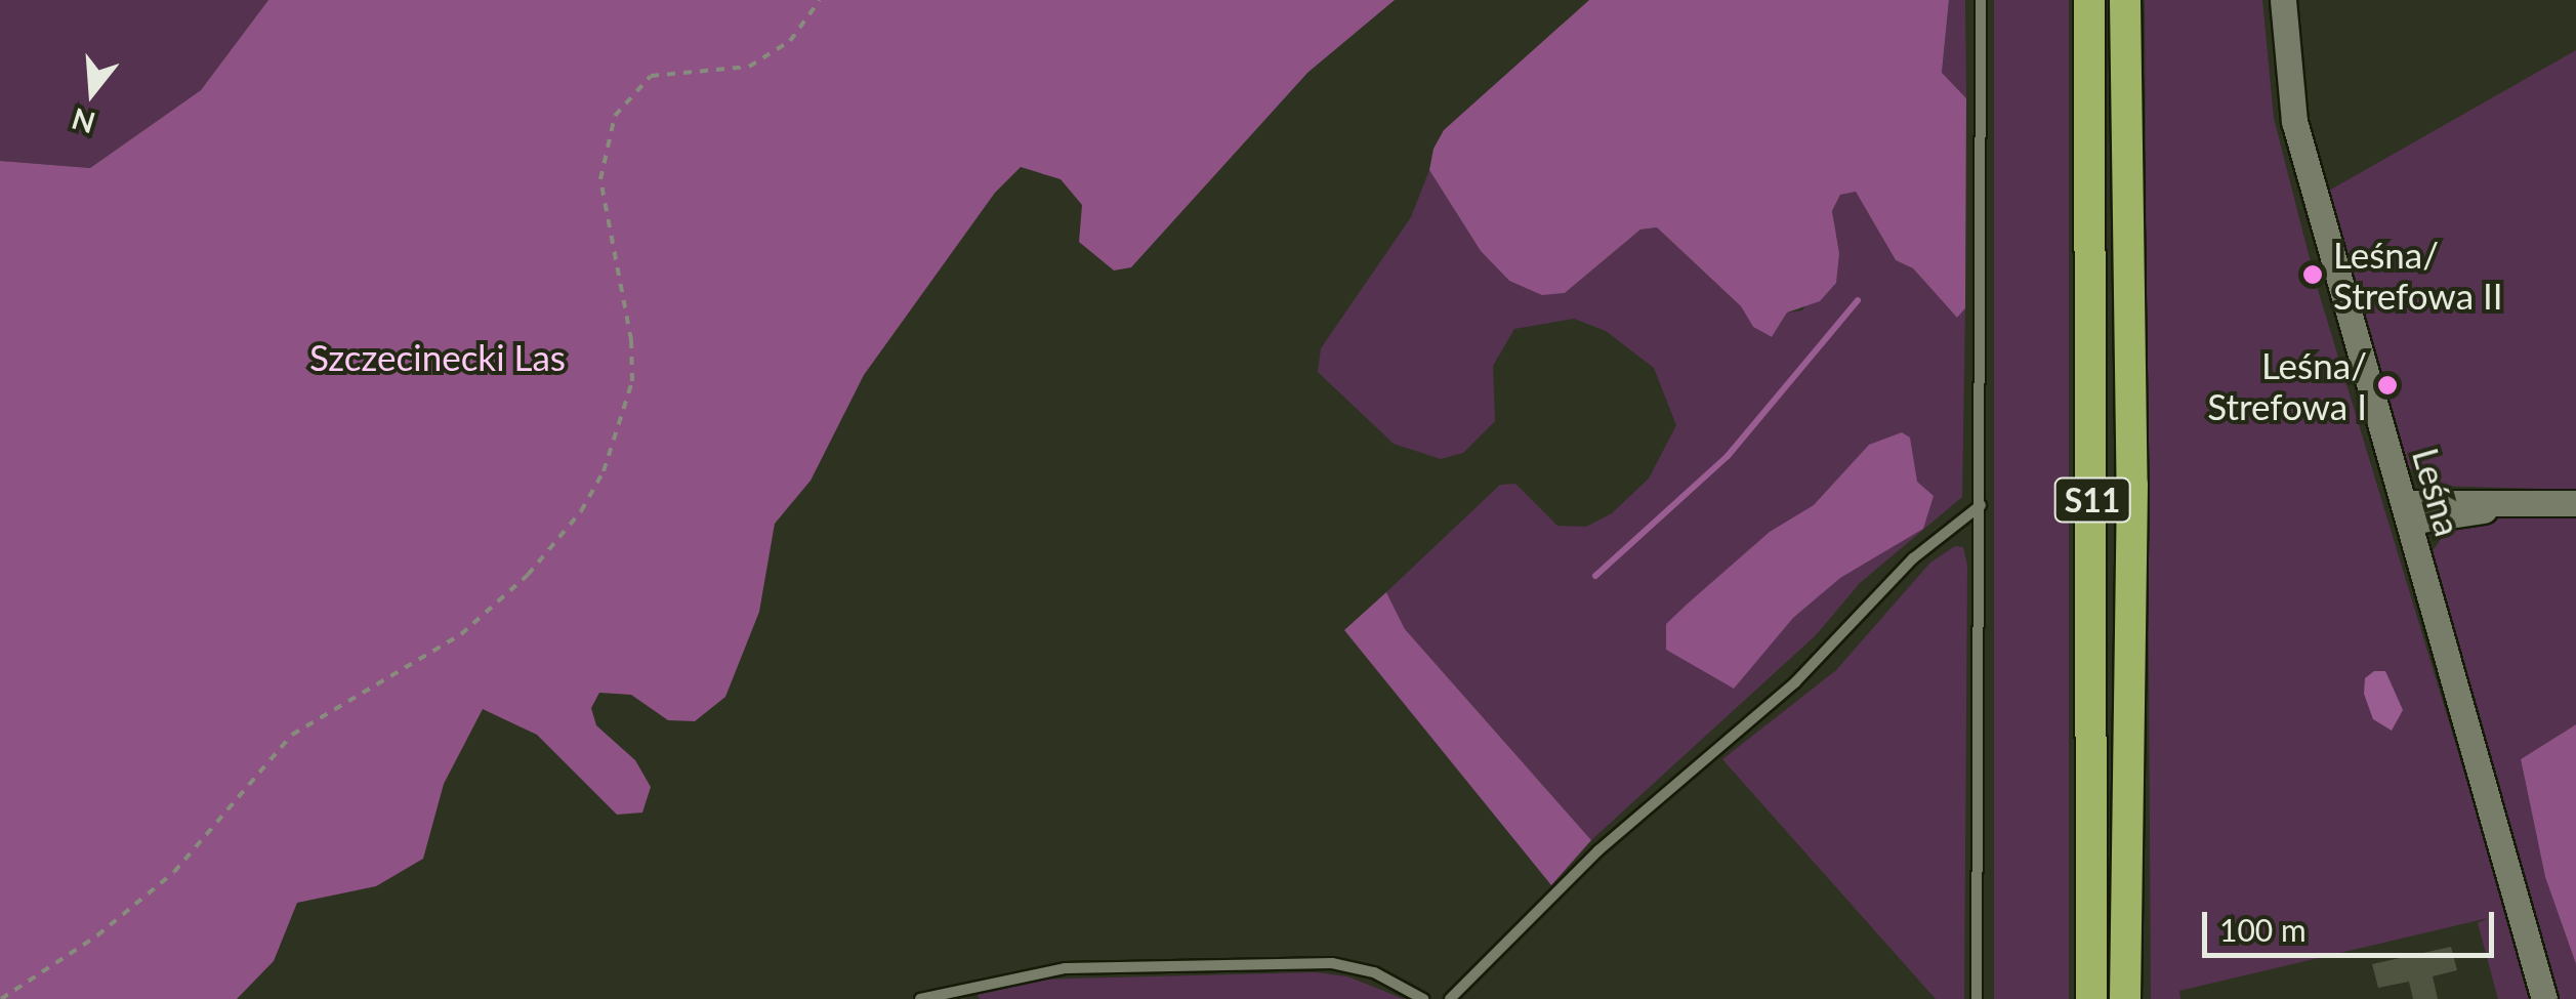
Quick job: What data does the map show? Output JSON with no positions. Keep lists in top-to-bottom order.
{
  "streets": {
    "highway": ["S11"],
    "street": ["Leśna"]
  },
  "parks": ["Szczecinecki Las"],
  "places": ["Leśna/ Strefowa II", "Leśna/ Strefowa I"],
  "scale_bar": "100 m",
  "north": "bottom"
}
